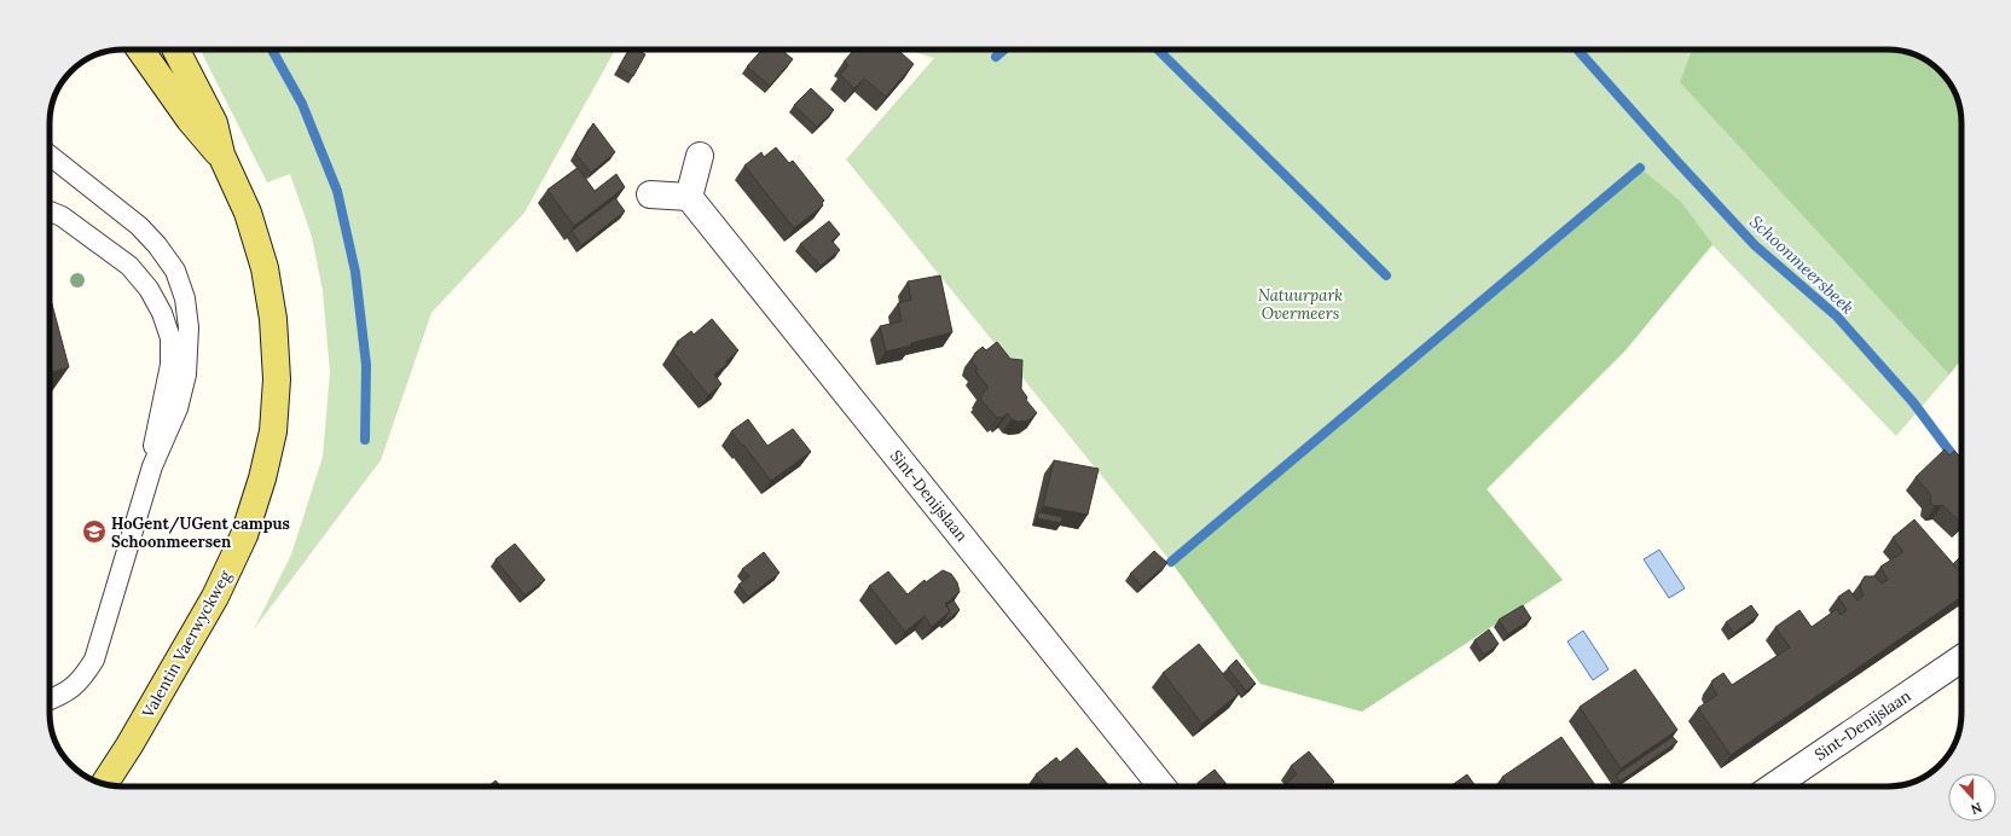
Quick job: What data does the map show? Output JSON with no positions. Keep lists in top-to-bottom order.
{
  "streets": {
    "main road": ["Valentin Vaerwyckweg"],
    "street": ["Sint-Denijslaan"]
  },
  "water": ["Schoonmeersbeek"],
  "parks": ["Natuurpark Overmeers"],
  "places": {
    "school or university": ["HoGent/UGent campus Schoonmeersen"]
  },
  "north": "bottom"
}
